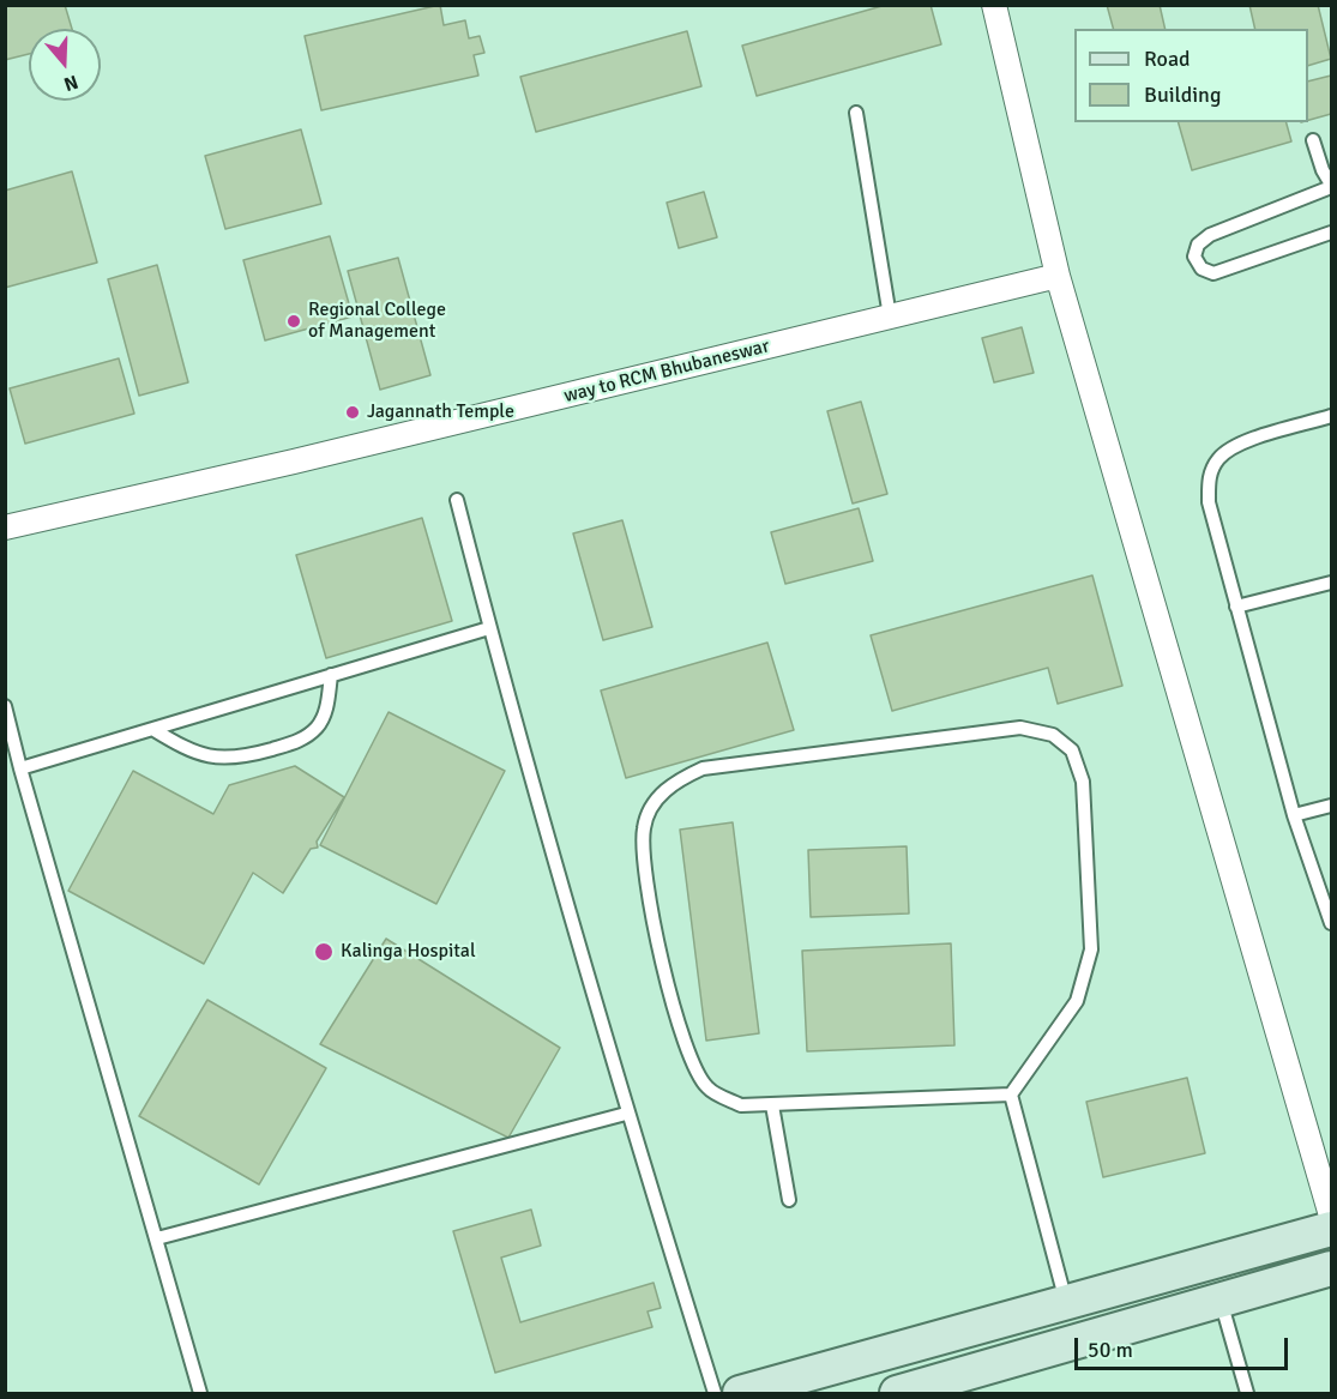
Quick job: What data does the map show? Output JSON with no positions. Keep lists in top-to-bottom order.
{
  "streets": {
    "street": ["way to RCM Bhubaneswar"]
  },
  "places": ["Regional College of Management", "Jagannath Temple", "Kalinga Hospital"],
  "legend": ["Road", "Building"],
  "scale_bar": "50 m",
  "north": "bottom"
}
